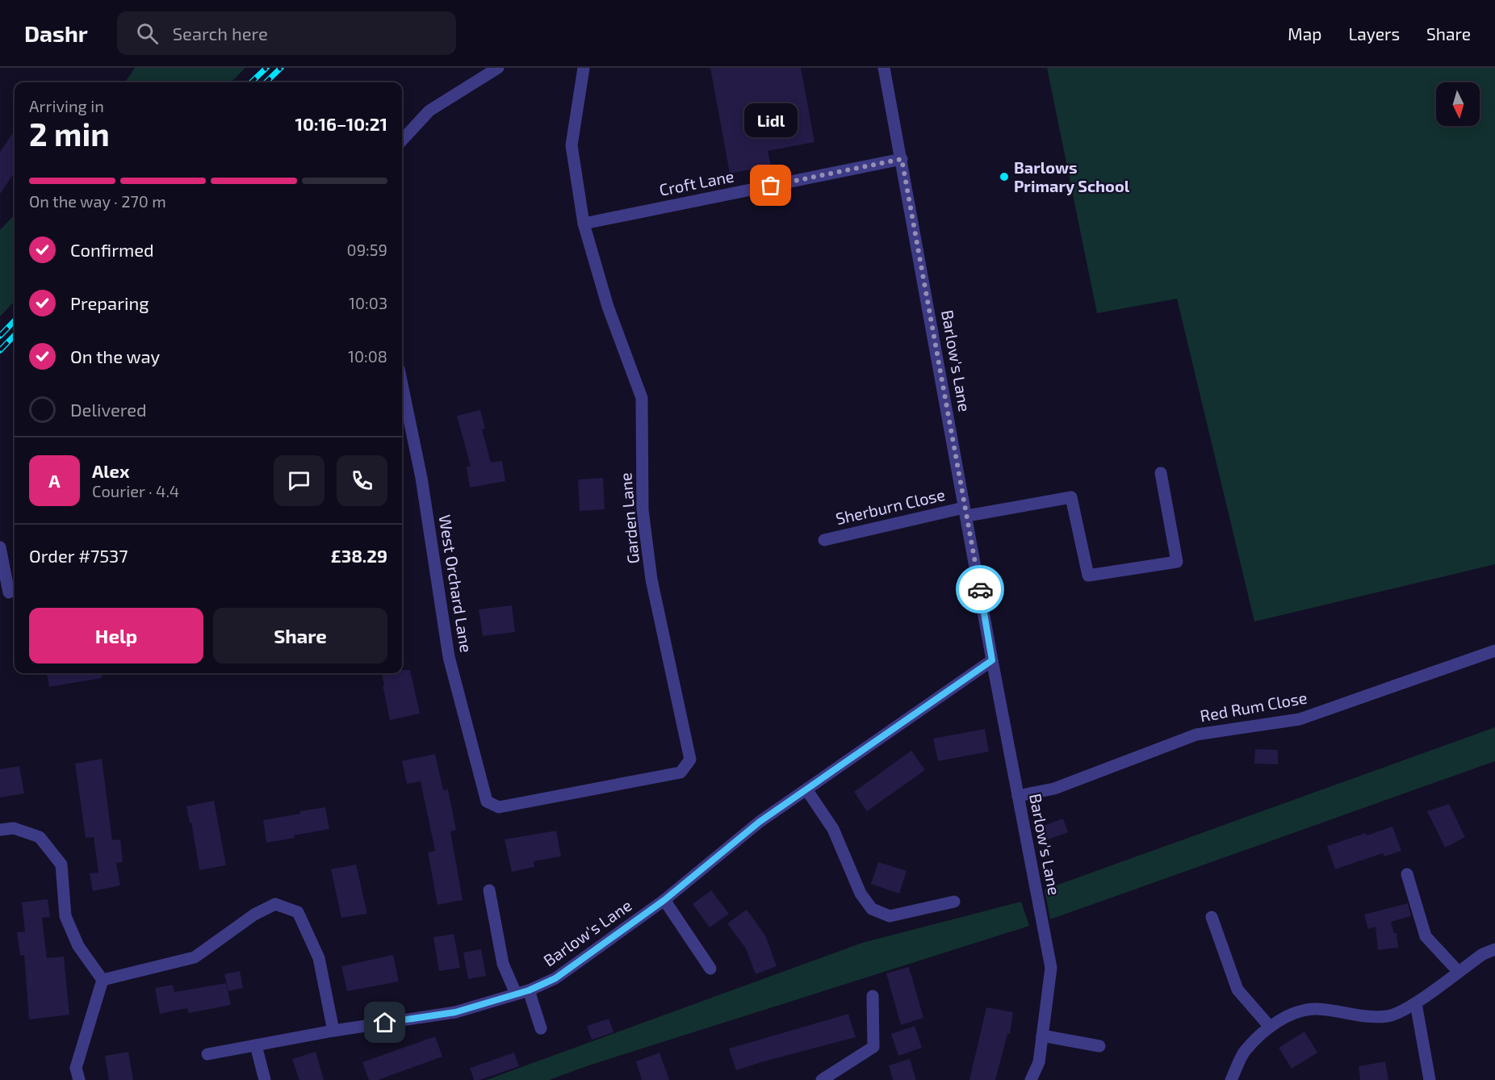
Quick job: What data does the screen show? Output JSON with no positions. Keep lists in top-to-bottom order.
{
  "streets": {
    "street": [
      "Croft Lane",
      "Barlow's Lane",
      "Sherburn Close",
      "Garden Lane",
      "West Orchard Lane",
      "Red Rum Close"
    ]
  },
  "crossings": [
    ["Croft Lane", "Barlow's Lane"],
    ["Croft Lane", "Garden Lane"],
    ["Barlow's Lane", "Sherburn Close"],
    ["Barlow's Lane", "Red Rum Close"],
    ["Garden Lane", "West Orchard Lane"]
  ],
  "places": ["Barlows Primary School", "Lidl"],
  "north": "bottom",
  "page": {
    "header": "Dashr",
    "search": "Search here",
    "nav": ["Map", "Layers", "Share"],
    "heading": ["2 min", "Arriving in", "10:16–10:21"],
    "panel": [
      "Alex",
      "Courier · 4.4",
      "Order #7537",
      "£38.29"
    ],
    "bubble": "Lidl",
    "bar": "On the way · 270 m",
    "list": [
      ["Confirmed", "09:59"],
      ["Preparing", "10:03"],
      ["On the way", "10:08"],
      "Delivered"
    ],
    "round": "A",
    "buttons": ["Help", "Share"]
  }
}
